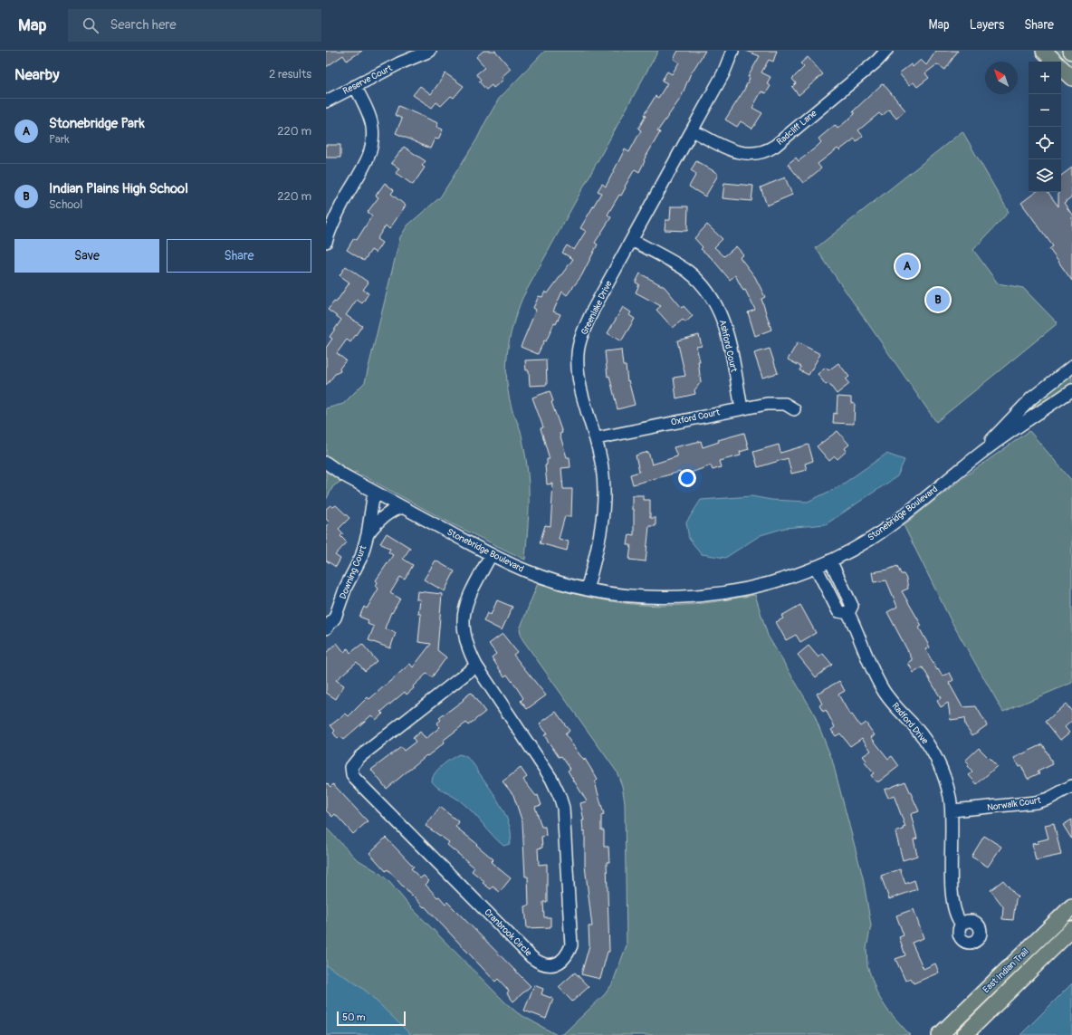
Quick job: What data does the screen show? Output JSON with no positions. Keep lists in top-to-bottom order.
{
  "streets": {
    "main road": ["East Indian Trail"],
    "street": [
      "Reserve Court",
      "Radcliff Lane",
      "Greenlake Drive",
      "Ashford Court",
      "Oxford Court",
      "Stonebridge Boulevard",
      "Downing Court",
      "Radford Drive",
      "Norwalk Court",
      "Cranbrook Circle"
    ]
  },
  "crossings": [
    ["Radcliff Lane", "Greenlake Drive"],
    ["Greenlake Drive", "Ashford Court"],
    ["Greenlake Drive", "Oxford Court"],
    ["Greenlake Drive", "Stonebridge Boulevard"],
    ["Ashford Court", "Oxford Court"],
    ["Stonebridge Boulevard", "Downing Court"],
    ["Stonebridge Boulevard", "Radford Drive"],
    ["Stonebridge Boulevard", "Cranbrook Circle"],
    ["Radford Drive", "Norwalk Court"]
  ],
  "scale_bar": "50 m",
  "north": "top left",
  "page": {
    "header": "Map",
    "search": "Search here",
    "nav": ["Map", "Layers", "Share"],
    "heading": ["Nearby", "2 results"],
    "map_buttons": ["+", "−"],
    "list": [
      {
        "mark": "A",
        "name": "Stonebridge Park",
        "note": "Park",
        "value": "220 m"
      },
      {
        "mark": "B",
        "name": "Indian Plains High School",
        "note": "School",
        "value": "220 m"
      }
    ],
    "buttons": ["Save", "Share"],
    "pins": ["A", "B"],
    "scale": "50 m"
  }
}
